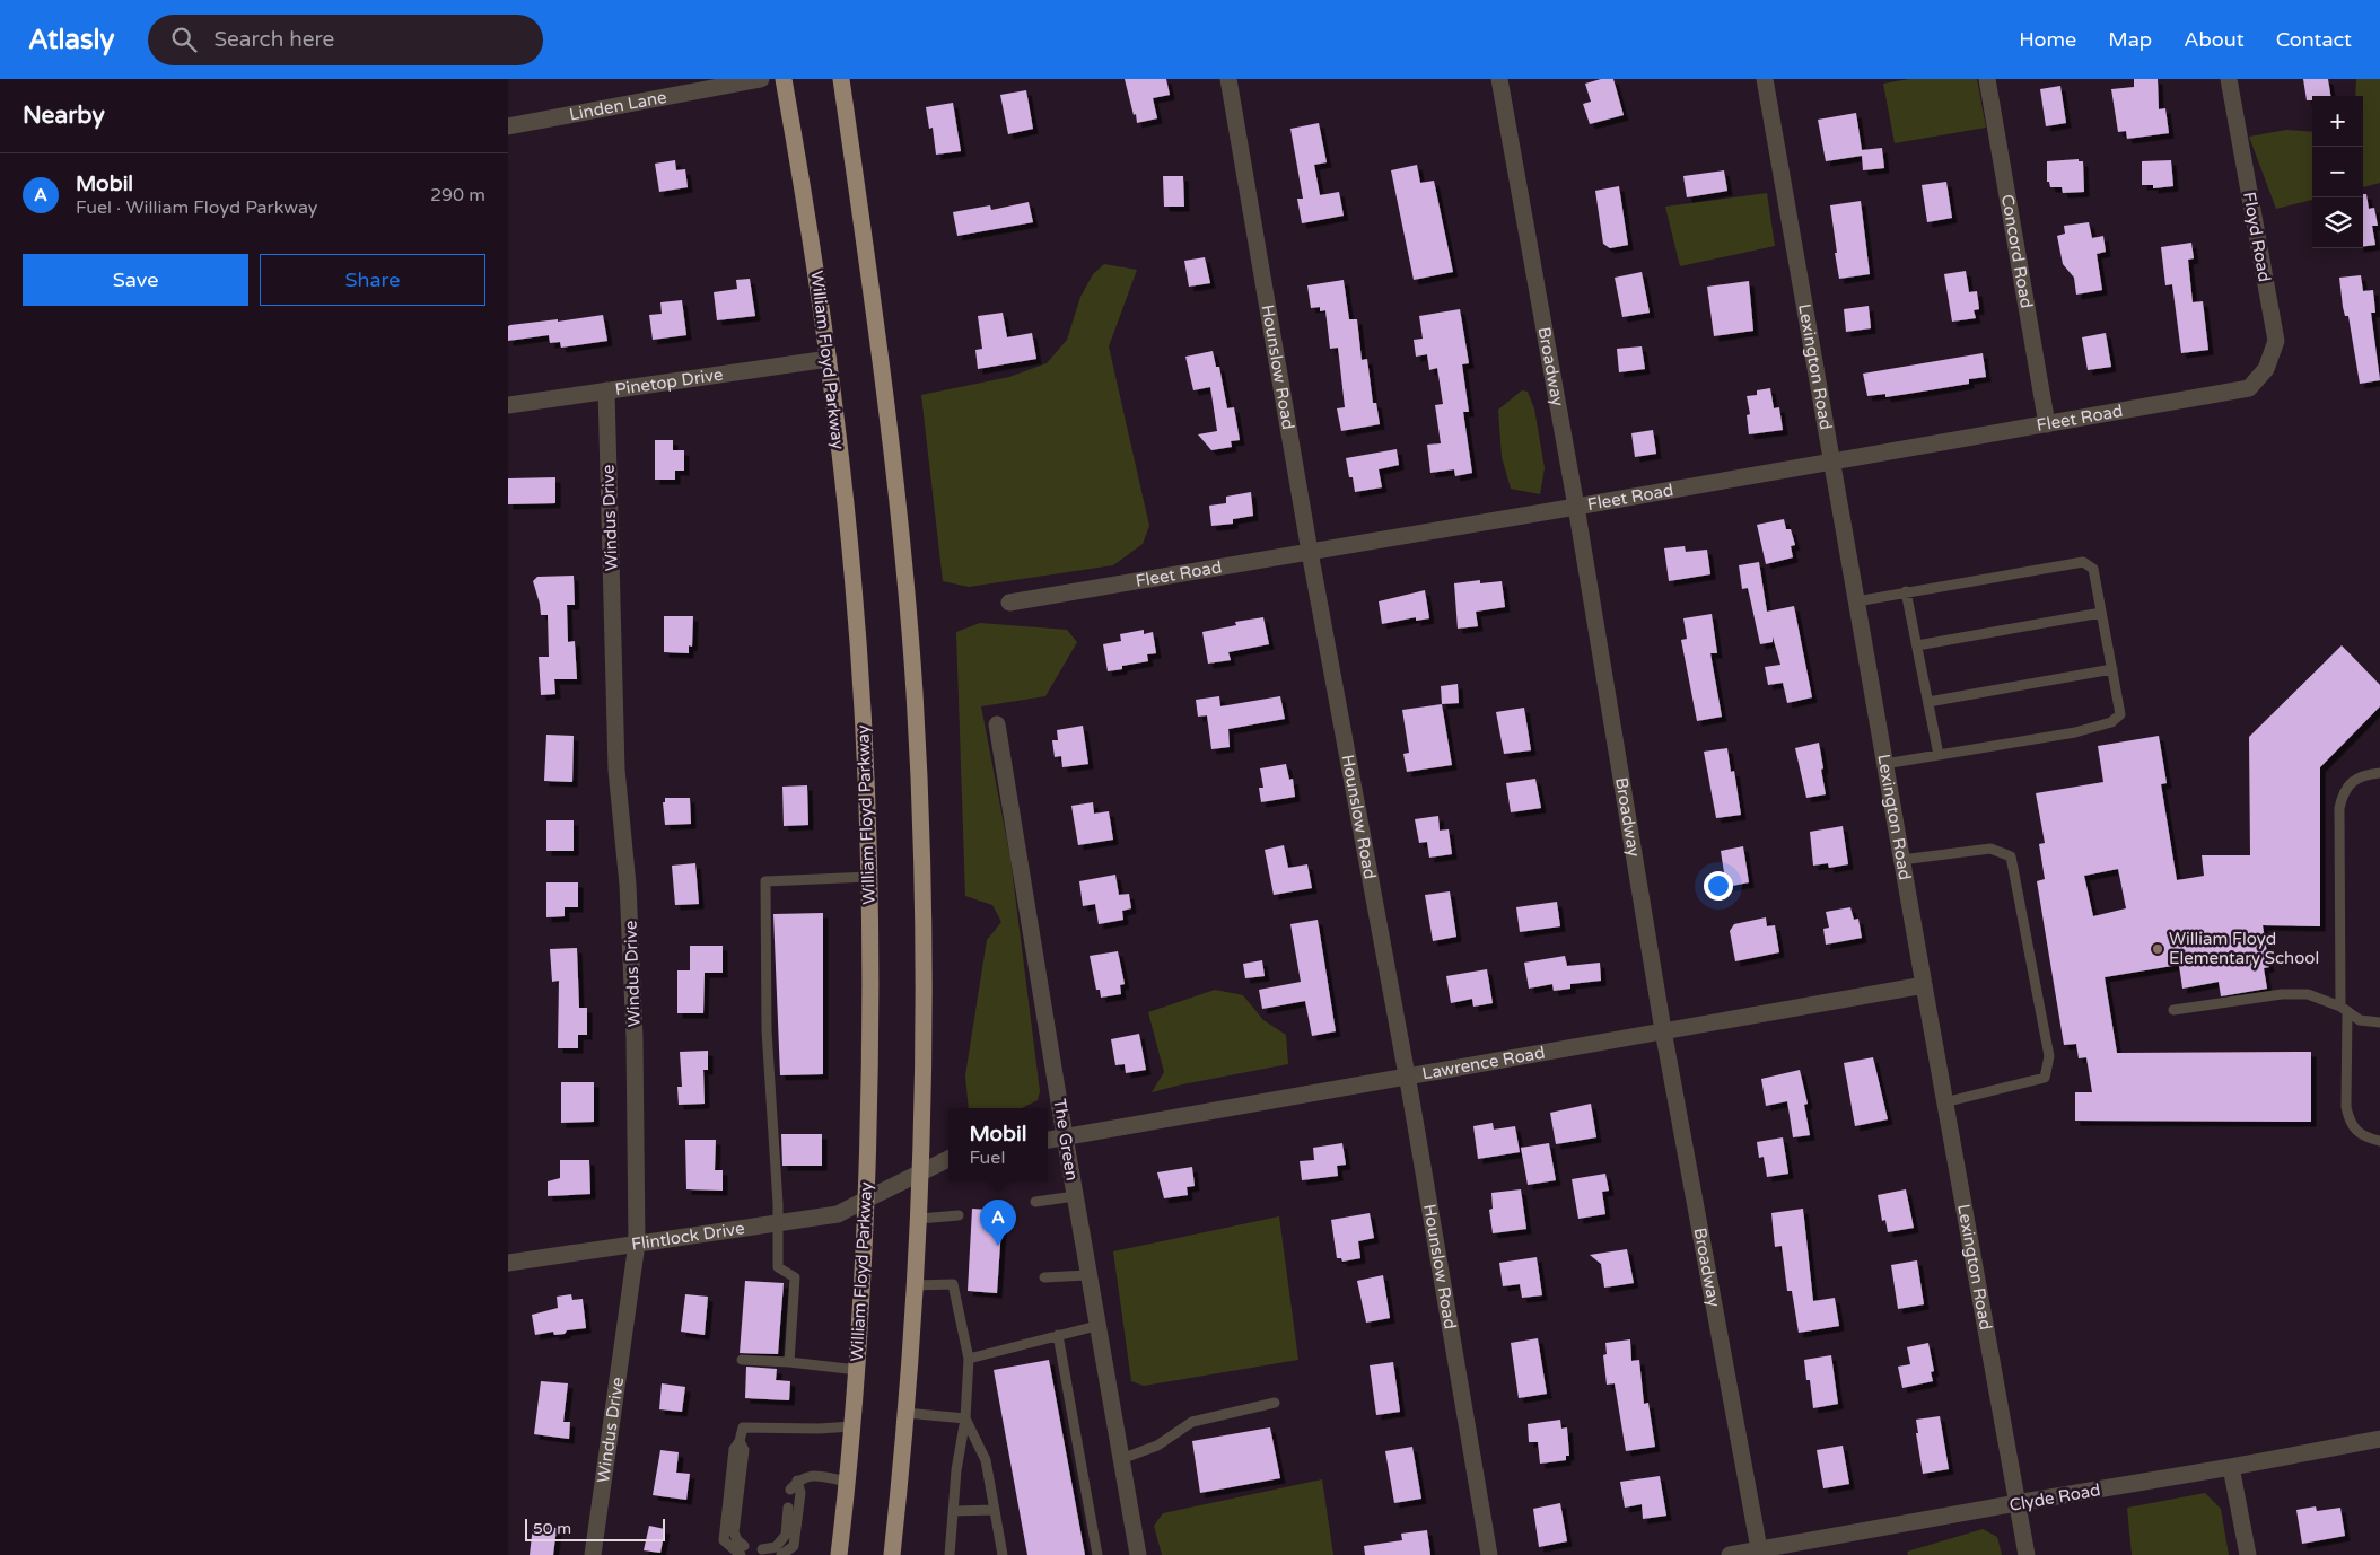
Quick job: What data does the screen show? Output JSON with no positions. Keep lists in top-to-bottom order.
{
  "streets": {
    "highway": ["William Floyd Parkway"],
    "street": [
      "Linden Lane",
      "Floyd Road",
      "Concord Road",
      "Hounslow Road",
      "Broadway",
      "Lexington Road",
      "Pinetop Drive",
      "Fleet Road",
      "Windus Drive",
      "Lawrence Road",
      "The Green",
      "Flintlock Drive",
      "Clyde Road"
    ]
  },
  "crossings": [
    ["Floyd Road", "Fleet Road"],
    ["Concord Road", "Fleet Road"],
    ["William Floyd Parkway", "Pinetop Drive"],
    ["William Floyd Parkway", "Flintlock Drive"],
    ["Hounslow Road", "Fleet Road"],
    ["Hounslow Road", "Lawrence Road"],
    ["Broadway", "Fleet Road"],
    ["Broadway", "Lawrence Road"],
    ["Broadway", "Clyde Road"],
    ["Lexington Road", "Fleet Road"],
    ["Lexington Road", "Lawrence Road"],
    ["Lexington Road", "Clyde Road"],
    ["Pinetop Drive", "Windus Drive"],
    ["Windus Drive", "Flintlock Drive"],
    ["Lawrence Road", "The Green"]
  ],
  "places": ["William Floyd Elementary School"],
  "scale_bar": "50 m",
  "page": {
    "header": "Atlasly",
    "search": "Search here",
    "nav": [
      "Home",
      "Map",
      "About",
      "Contact"
    ],
    "heading": "Nearby",
    "map_buttons": ["+", "−"],
    "list": [
      {
        "mark": "A",
        "name": "Mobil",
        "note": "Fuel · William Floyd Parkway",
        "value": "290 m"
      }
    ],
    "buttons": ["Save", "Share"],
    "popup": ["Mobil", "Fuel"],
    "pins": "A",
    "scale": "50 m"
  }
}
